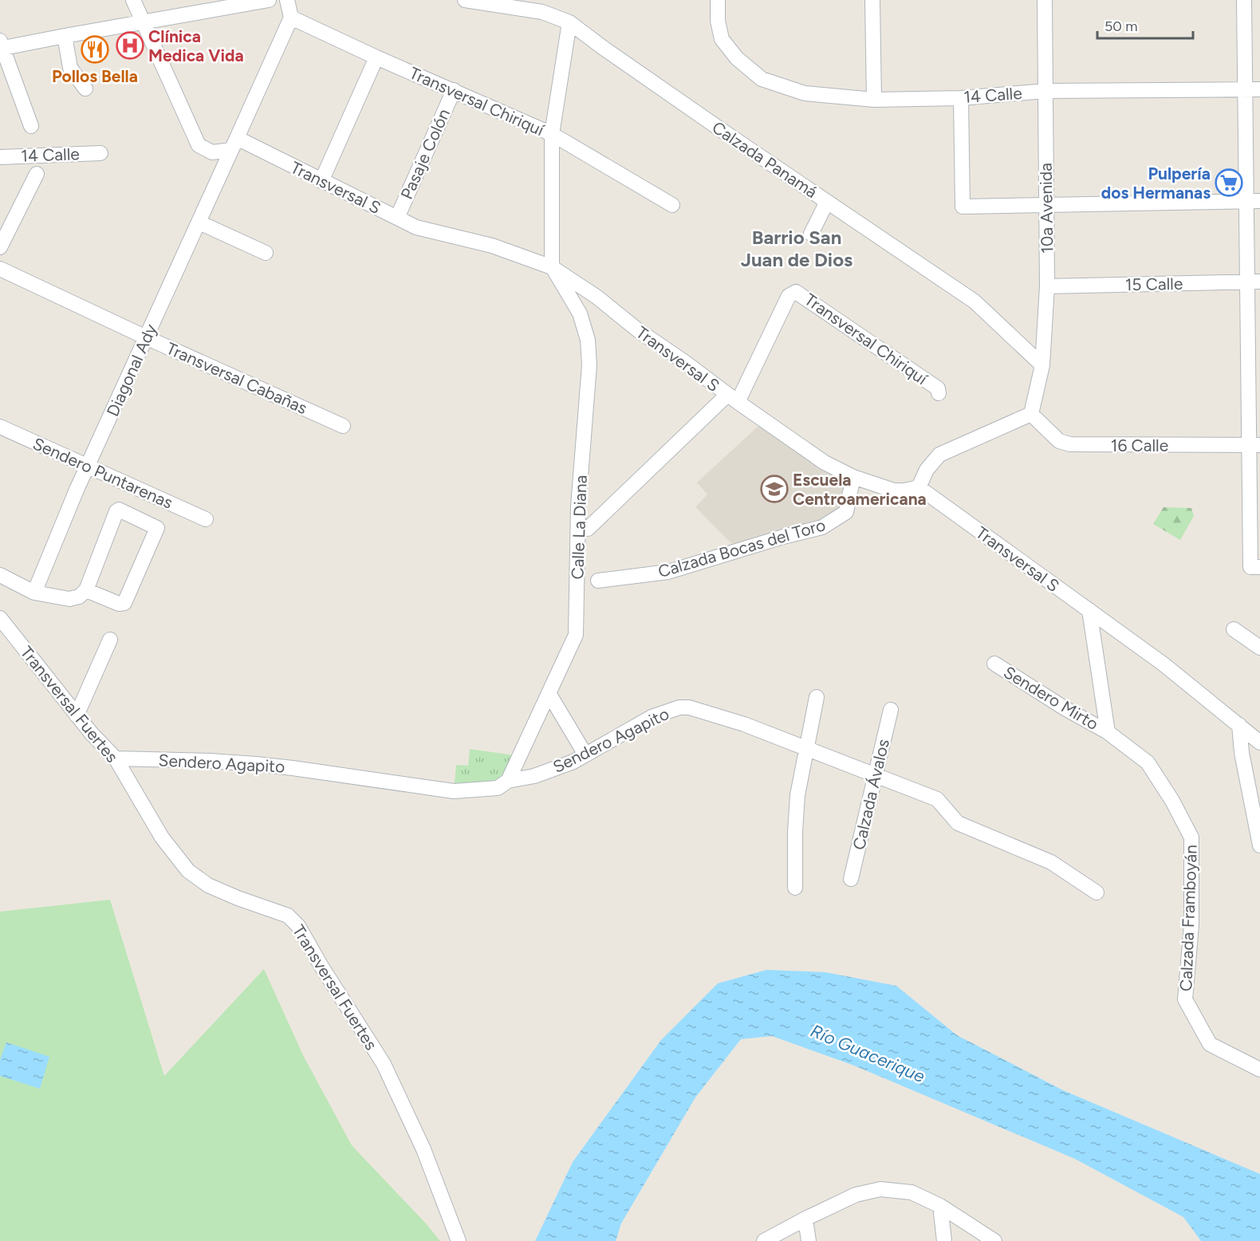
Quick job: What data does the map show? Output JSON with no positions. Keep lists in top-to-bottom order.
{
  "streets": {
    "street": [
      "14 Calle",
      "Transversal Chiriquí",
      "Pasaje Colón",
      "Calzada Panamá",
      "Transversal S",
      "10a Avenida",
      "15 Calle",
      "Diagonal Ady",
      "Transversal Cabañas",
      "16 Calle",
      "Sendero Puntarenas",
      "Calle La Diana",
      "Calzada Bocas del Toro",
      "Sendero Mirto",
      "Transversal Fuertes",
      "Sendero Agapito",
      "Calzada Ávalos",
      "Calzada Framboyán"
    ]
  },
  "crossings": [
    ["14 Calle", "10a Avenida"],
    ["Transversal Chiriquí", "Pasaje Colón"],
    ["Transversal Chiriquí", "Transversal S"],
    ["Transversal Chiriquí", "Diagonal Ady"],
    ["Pasaje Colón", "Transversal S"],
    ["Calzada Panamá", "10a Avenida"],
    ["Transversal S", "Diagonal Ady"],
    ["Transversal S", "Calle La Diana"],
    ["Transversal S", "Calzada Bocas del Toro"],
    ["10a Avenida", "15 Calle"],
    ["10a Avenida", "16 Calle"],
    ["Diagonal Ady", "Transversal Cabañas"],
    ["Diagonal Ady", "Sendero Puntarenas"],
    ["Calle La Diana", "Sendero Agapito"],
    ["Sendero Mirto", "Calzada Framboyán"],
    ["Transversal Fuertes", "Sendero Agapito"],
    ["Sendero Agapito", "Calzada Ávalos"]
  ],
  "districts": ["Barrio San Juan de Dios"],
  "water": ["Río Guacerique"],
  "places": {
    "hospital": ["Clínica Medica Vida"],
    "restaurant": ["Pollos Bella"],
    "supermarket": ["Pulpería dos Hermanas"],
    "school or university": ["Escuela Centroamericana"]
  },
  "scale_bar": "50 m"
}
